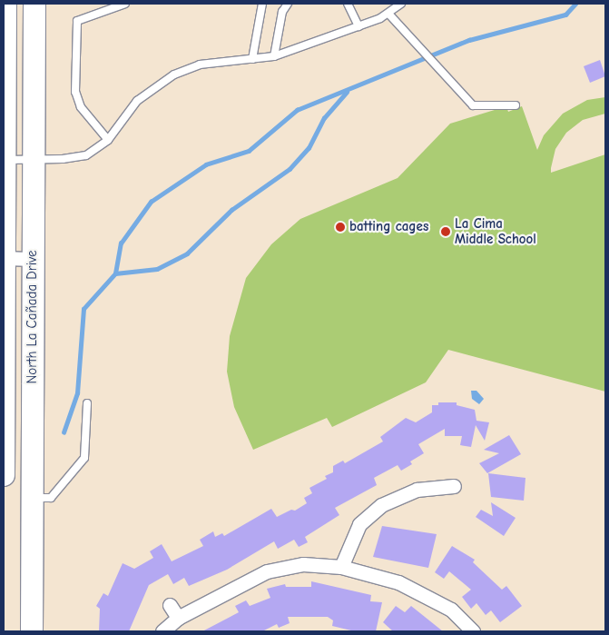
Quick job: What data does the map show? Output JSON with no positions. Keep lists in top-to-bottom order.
{
  "streets": {
    "main road": ["North La Cañada Drive"]
  },
  "places": ["batting cages", "La Cima Middle School"]
}
